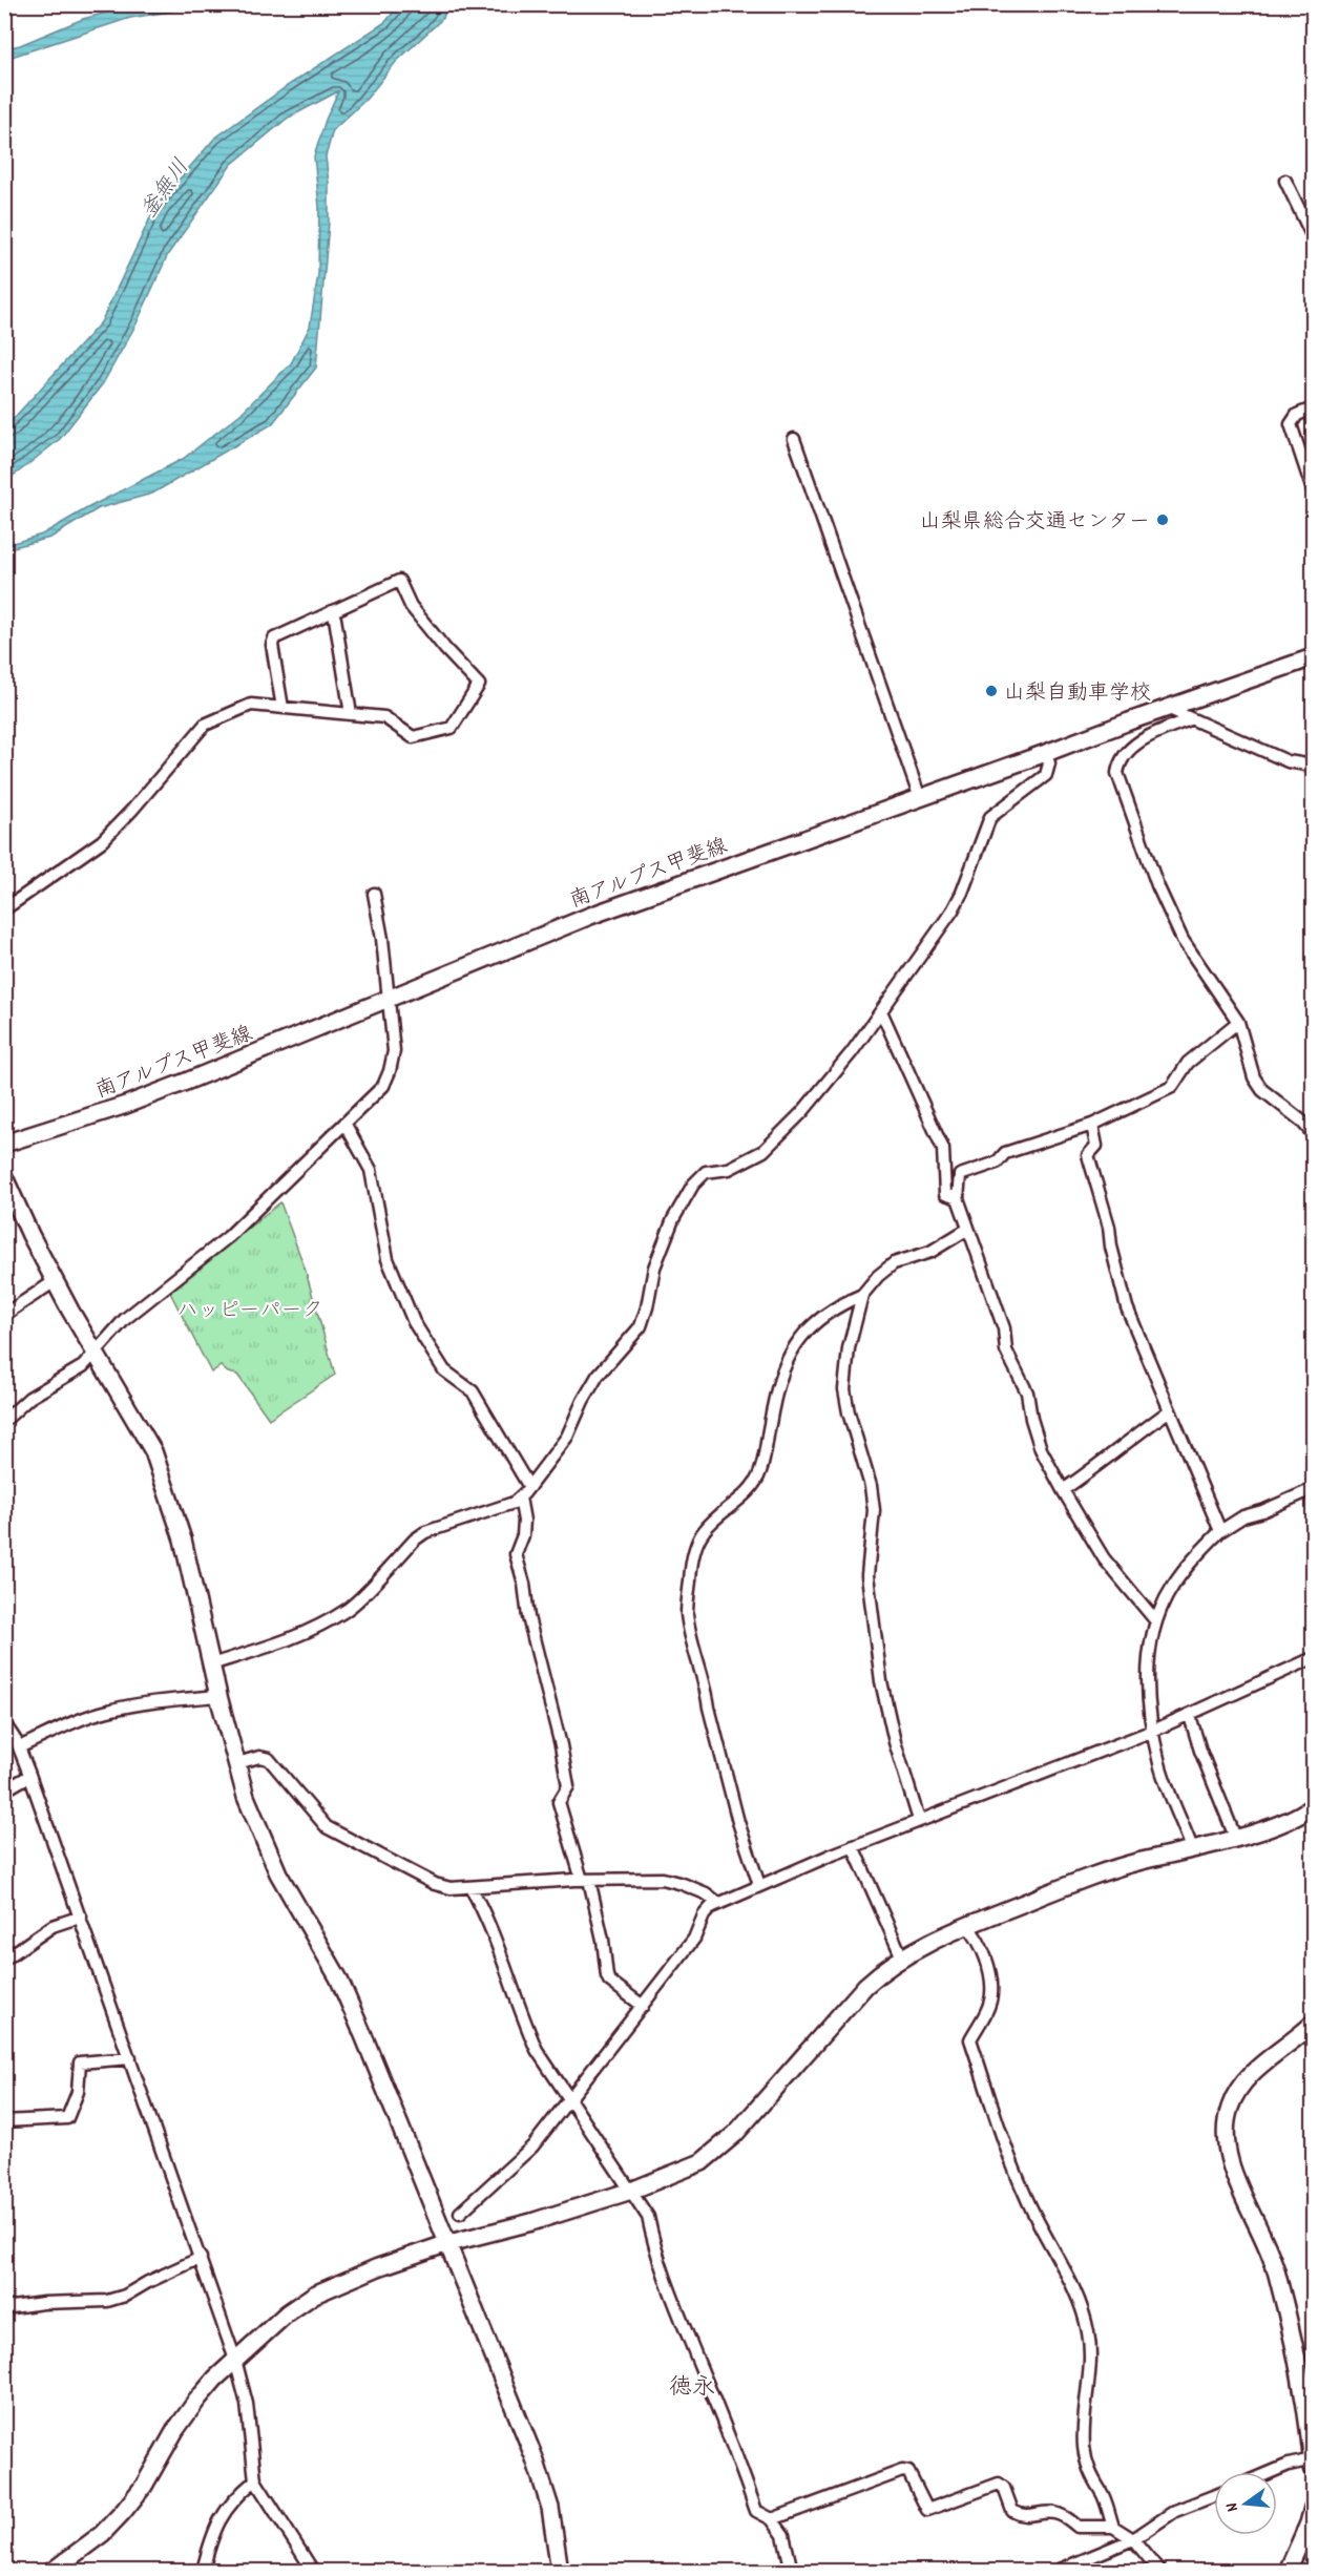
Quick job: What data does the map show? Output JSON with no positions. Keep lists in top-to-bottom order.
{
  "streets": {
    "street": ["南アルプス甲斐線"]
  },
  "districts": ["徳永"],
  "water": ["釜無川"],
  "parks": ["ハッピーパーク"],
  "places": ["山梨県総合交通センター", "山梨自動車学校"],
  "north": "left"
}
